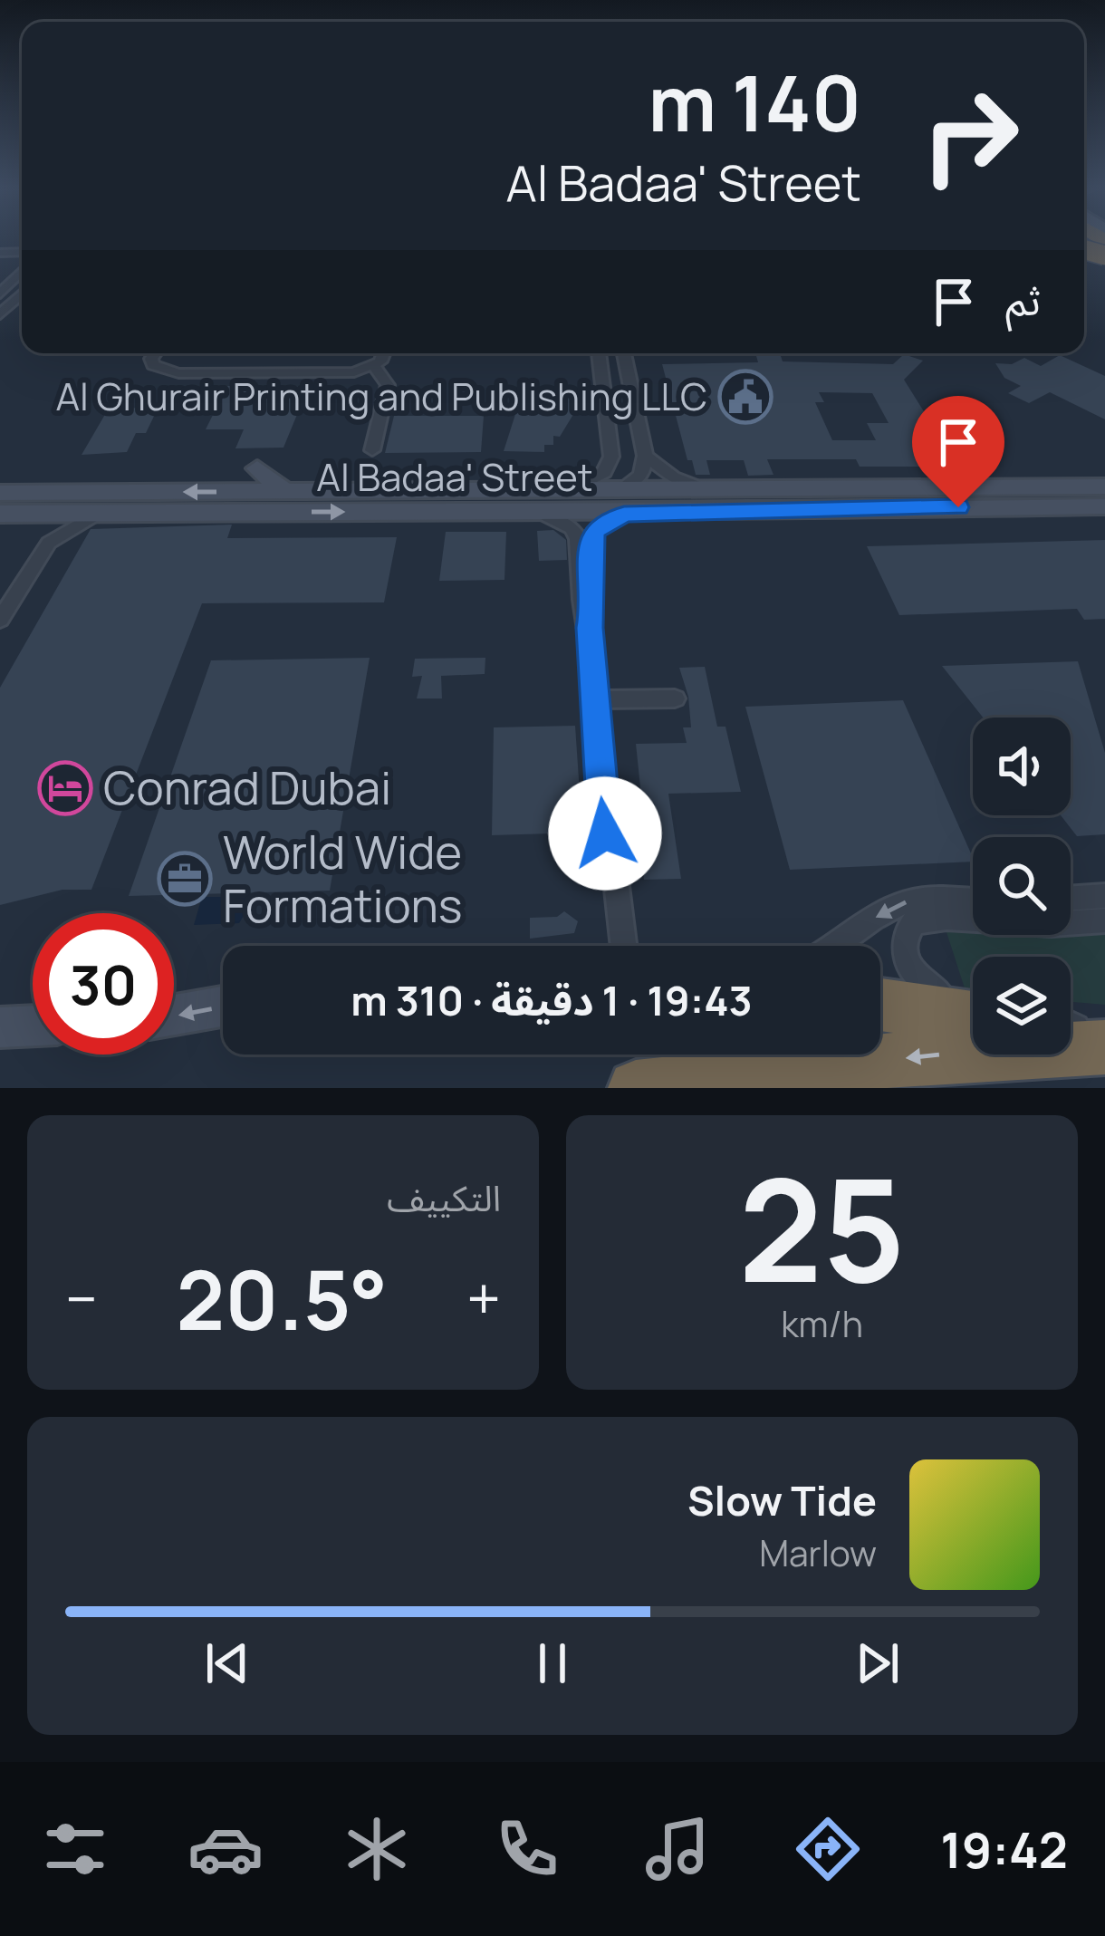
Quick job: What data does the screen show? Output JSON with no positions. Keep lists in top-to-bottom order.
{
  "streets": {
    "main road": ["Al Badaa' Street"]
  },
  "places": {
    "public building": ["Al Ghurair Printing and Publishing LLC"],
    "hotel": ["Conrad Dubai"],
    "office": ["World Wide Formations"]
  },
  "page": {
    "turn": ["140 m", "Al Badaa' Street"],
    "then": "ثم",
    "limit": "30",
    "trip": "19:43 · 1 دقيقة · 310 m",
    "tile": [
      ["25", "km/h"],
      "التكييف"
    ],
    "heat": ["−", "20.5°", "+"],
    "song": ["Slow Tide", "Marlow"],
    "tabs": "19:42"
  }
}
